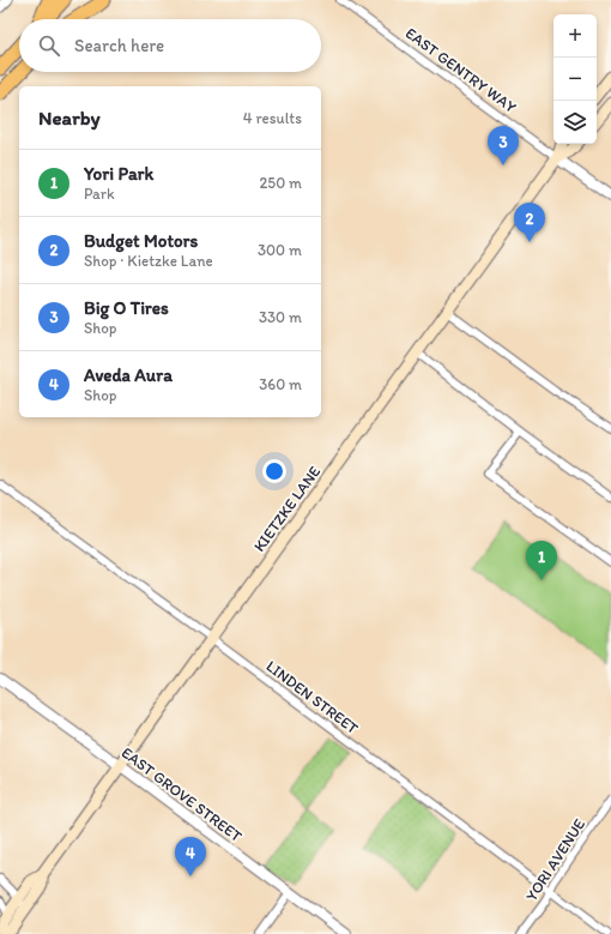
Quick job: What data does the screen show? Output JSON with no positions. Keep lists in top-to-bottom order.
{
  "streets": {
    "main road": ["KIETZKE LANE"],
    "street": [
      "EAST GENTRY WAY",
      "LINDEN STREET",
      "EAST GROVE STREET",
      "YORI AVENUE"
    ]
  },
  "crossings": [
    ["EAST GENTRY WAY", "KIETZKE LANE"],
    ["KIETZKE LANE", "LINDEN STREET"],
    ["KIETZKE LANE", "EAST GROVE STREET"],
    ["LINDEN STREET", "YORI AVENUE"]
  ],
  "page": {
    "map_buttons": ["+", "−"],
    "search": "Search here",
    "heading": ["Nearby", "4 results"],
    "pins": [
      "3",
      "2",
      "1",
      "4"
    ],
    "list": [
      {
        "mark": "1",
        "name": "Yori Park",
        "note": "Park",
        "value": "250 m"
      },
      {
        "mark": "2",
        "name": "Budget Motors",
        "note": "Shop · Kietzke Lane",
        "value": "300 m"
      },
      {
        "mark": "3",
        "name": "Big O Tires",
        "note": "Shop",
        "value": "330 m"
      },
      {
        "mark": "4",
        "name": "Aveda Aura",
        "note": "Shop",
        "value": "360 m"
      }
    ]
  }
}
